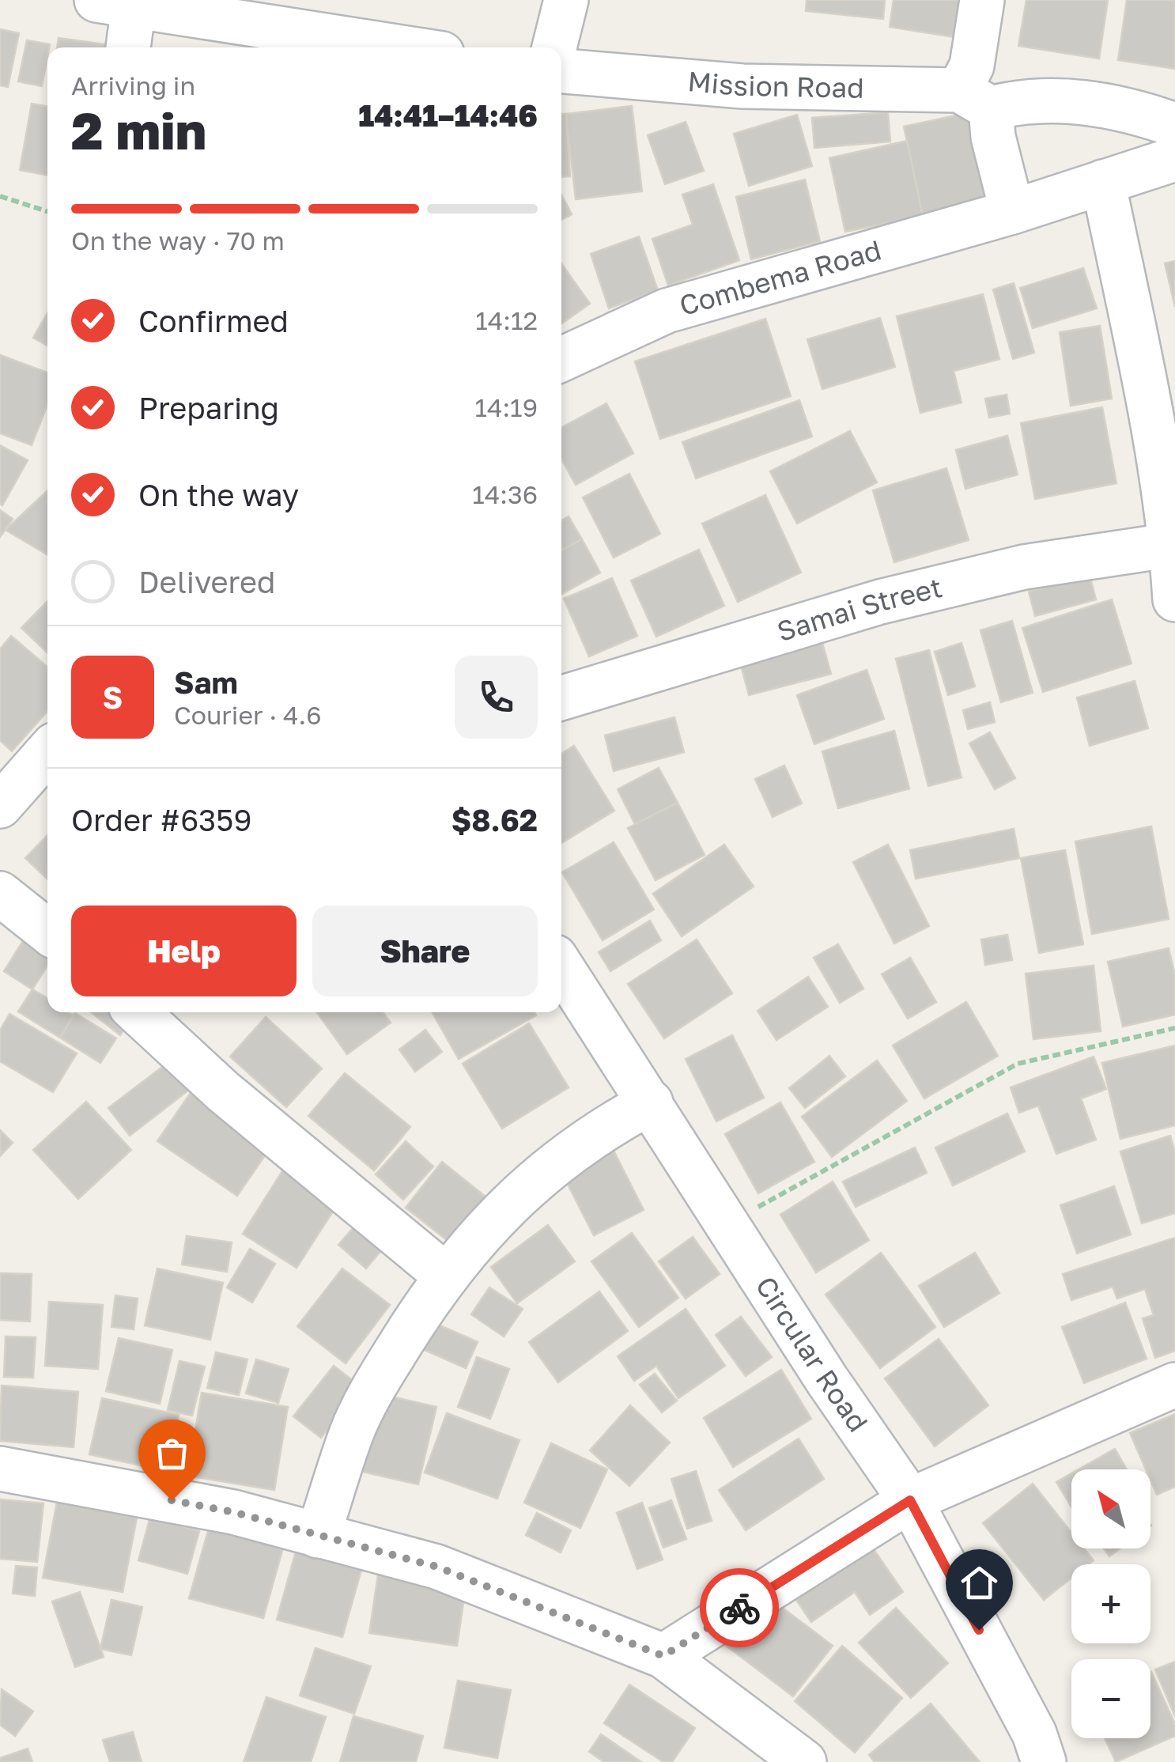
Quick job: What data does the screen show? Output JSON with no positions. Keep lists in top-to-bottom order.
{
  "streets": {
    "street": [
      "Mission Road",
      "Combema Road",
      "Samai Street",
      "Circular Road"
    ]
  },
  "north": "top left",
  "page": {
    "heading": ["2 min", "Arriving in", "14:41–14:46"],
    "panel": [
      "Sam",
      "Courier · 4.6",
      "Order #6359",
      "$8.62"
    ],
    "bar": "On the way · 70 m",
    "list": [
      ["Confirmed", "14:12"],
      ["Preparing", "14:19"],
      ["On the way", "14:36"],
      "Delivered"
    ],
    "round": "S",
    "buttons": ["Help", "Share"],
    "map_buttons": ["+", "−"]
  }
}
